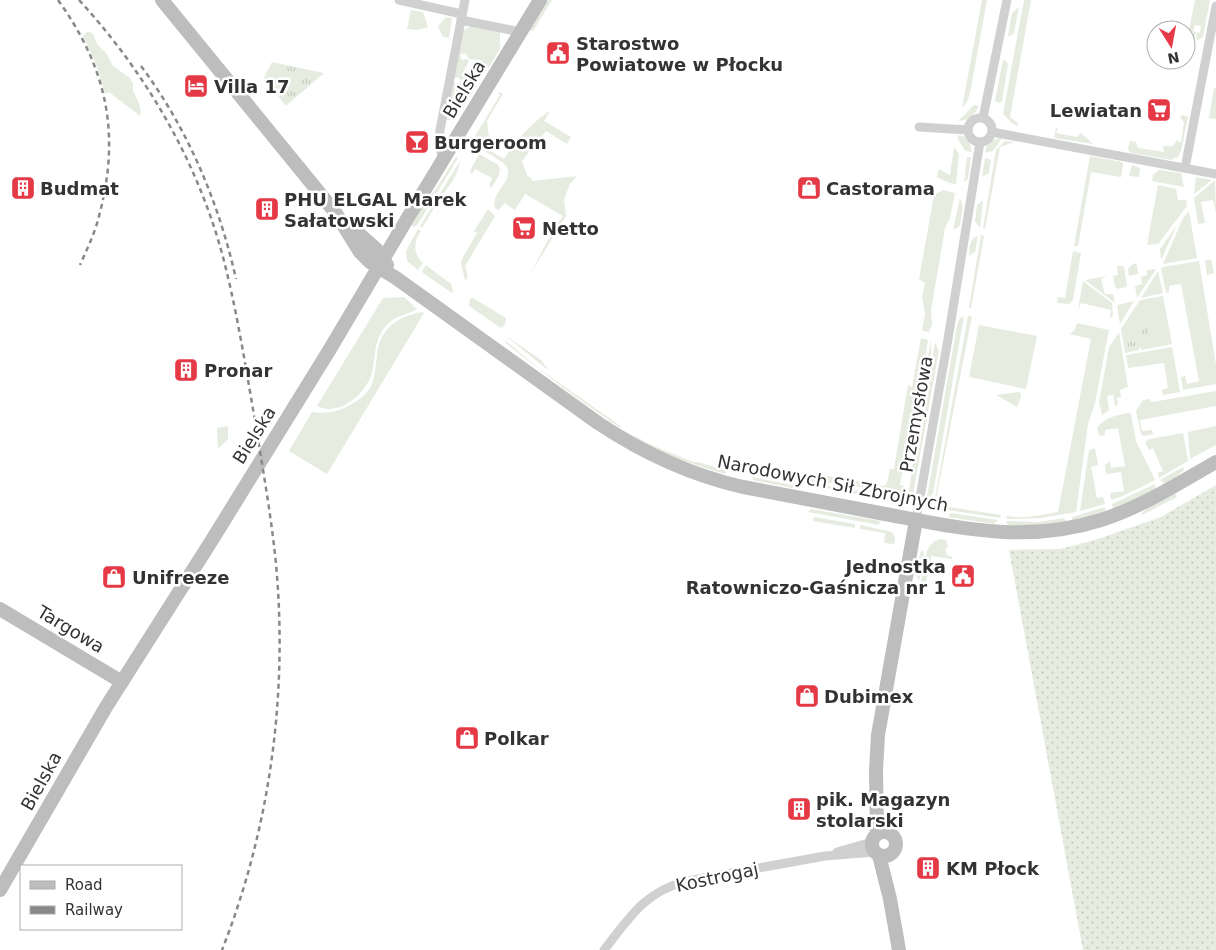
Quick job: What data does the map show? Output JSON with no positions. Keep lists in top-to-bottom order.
{
  "streets": {
    "street": [
      "Bielska",
      "Przemysłowa",
      "Narodowych Sił Zbrojnych",
      "Targowa",
      "Kostrogaj"
    ]
  },
  "crossings": [
    ["Bielska", "Narodowych Sił Zbrojnych"],
    ["Bielska", "Targowa"],
    ["Przemysłowa", "Narodowych Sił Zbrojnych"],
    ["Przemysłowa", "Kostrogaj"]
  ],
  "places": {
    "public building": ["Starostwo Powiatowe w Płocku", "Jednostka Ratowniczo-Gaśnicza nr 1"],
    "hotel": ["Villa 17"],
    "supermarket": ["Lewiatan", "Netto"],
    "bar": ["Burgeroom"],
    "building": [
      "Budmat",
      "PHU ELGAL Marek Sałatowski",
      "Pronar",
      "pik. Magazyn stolarski",
      "KM Płock"
    ],
    "shop": [
      "Castorama",
      "Unifreeze",
      "Dubimex",
      "Polkar"
    ]
  },
  "legend": ["Road", "Railway"],
  "north": "bottom"
}
